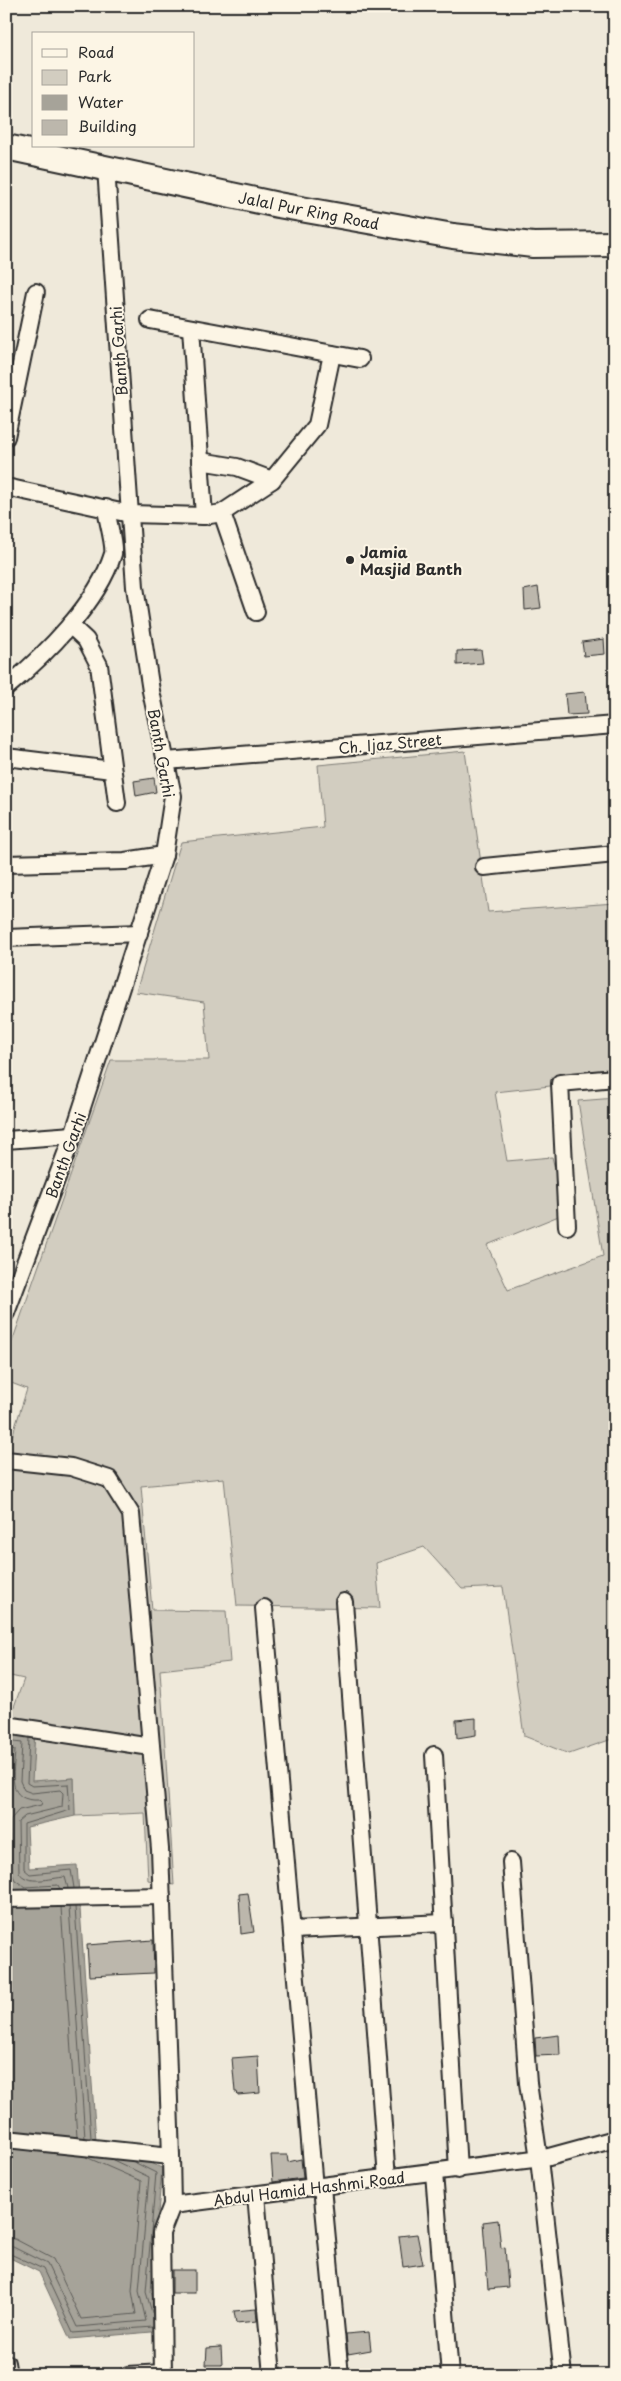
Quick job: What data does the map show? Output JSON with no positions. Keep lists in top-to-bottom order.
{
  "streets": {
    "main road": ["Jalal Pur Ring Road"],
    "street": ["Banth Garhi", "Ch. Ijaz Street", "Abdul Hamid Hashmi Road"]
  },
  "crossings": [
    ["Jalal Pur Ring Road", "Banth Garhi"],
    ["Banth Garhi", "Ch. Ijaz Street"]
  ],
  "places": ["Jamia Masjid Banth"],
  "legend": [
    "Road",
    "Park",
    "Water",
    "Building"
  ]
}
